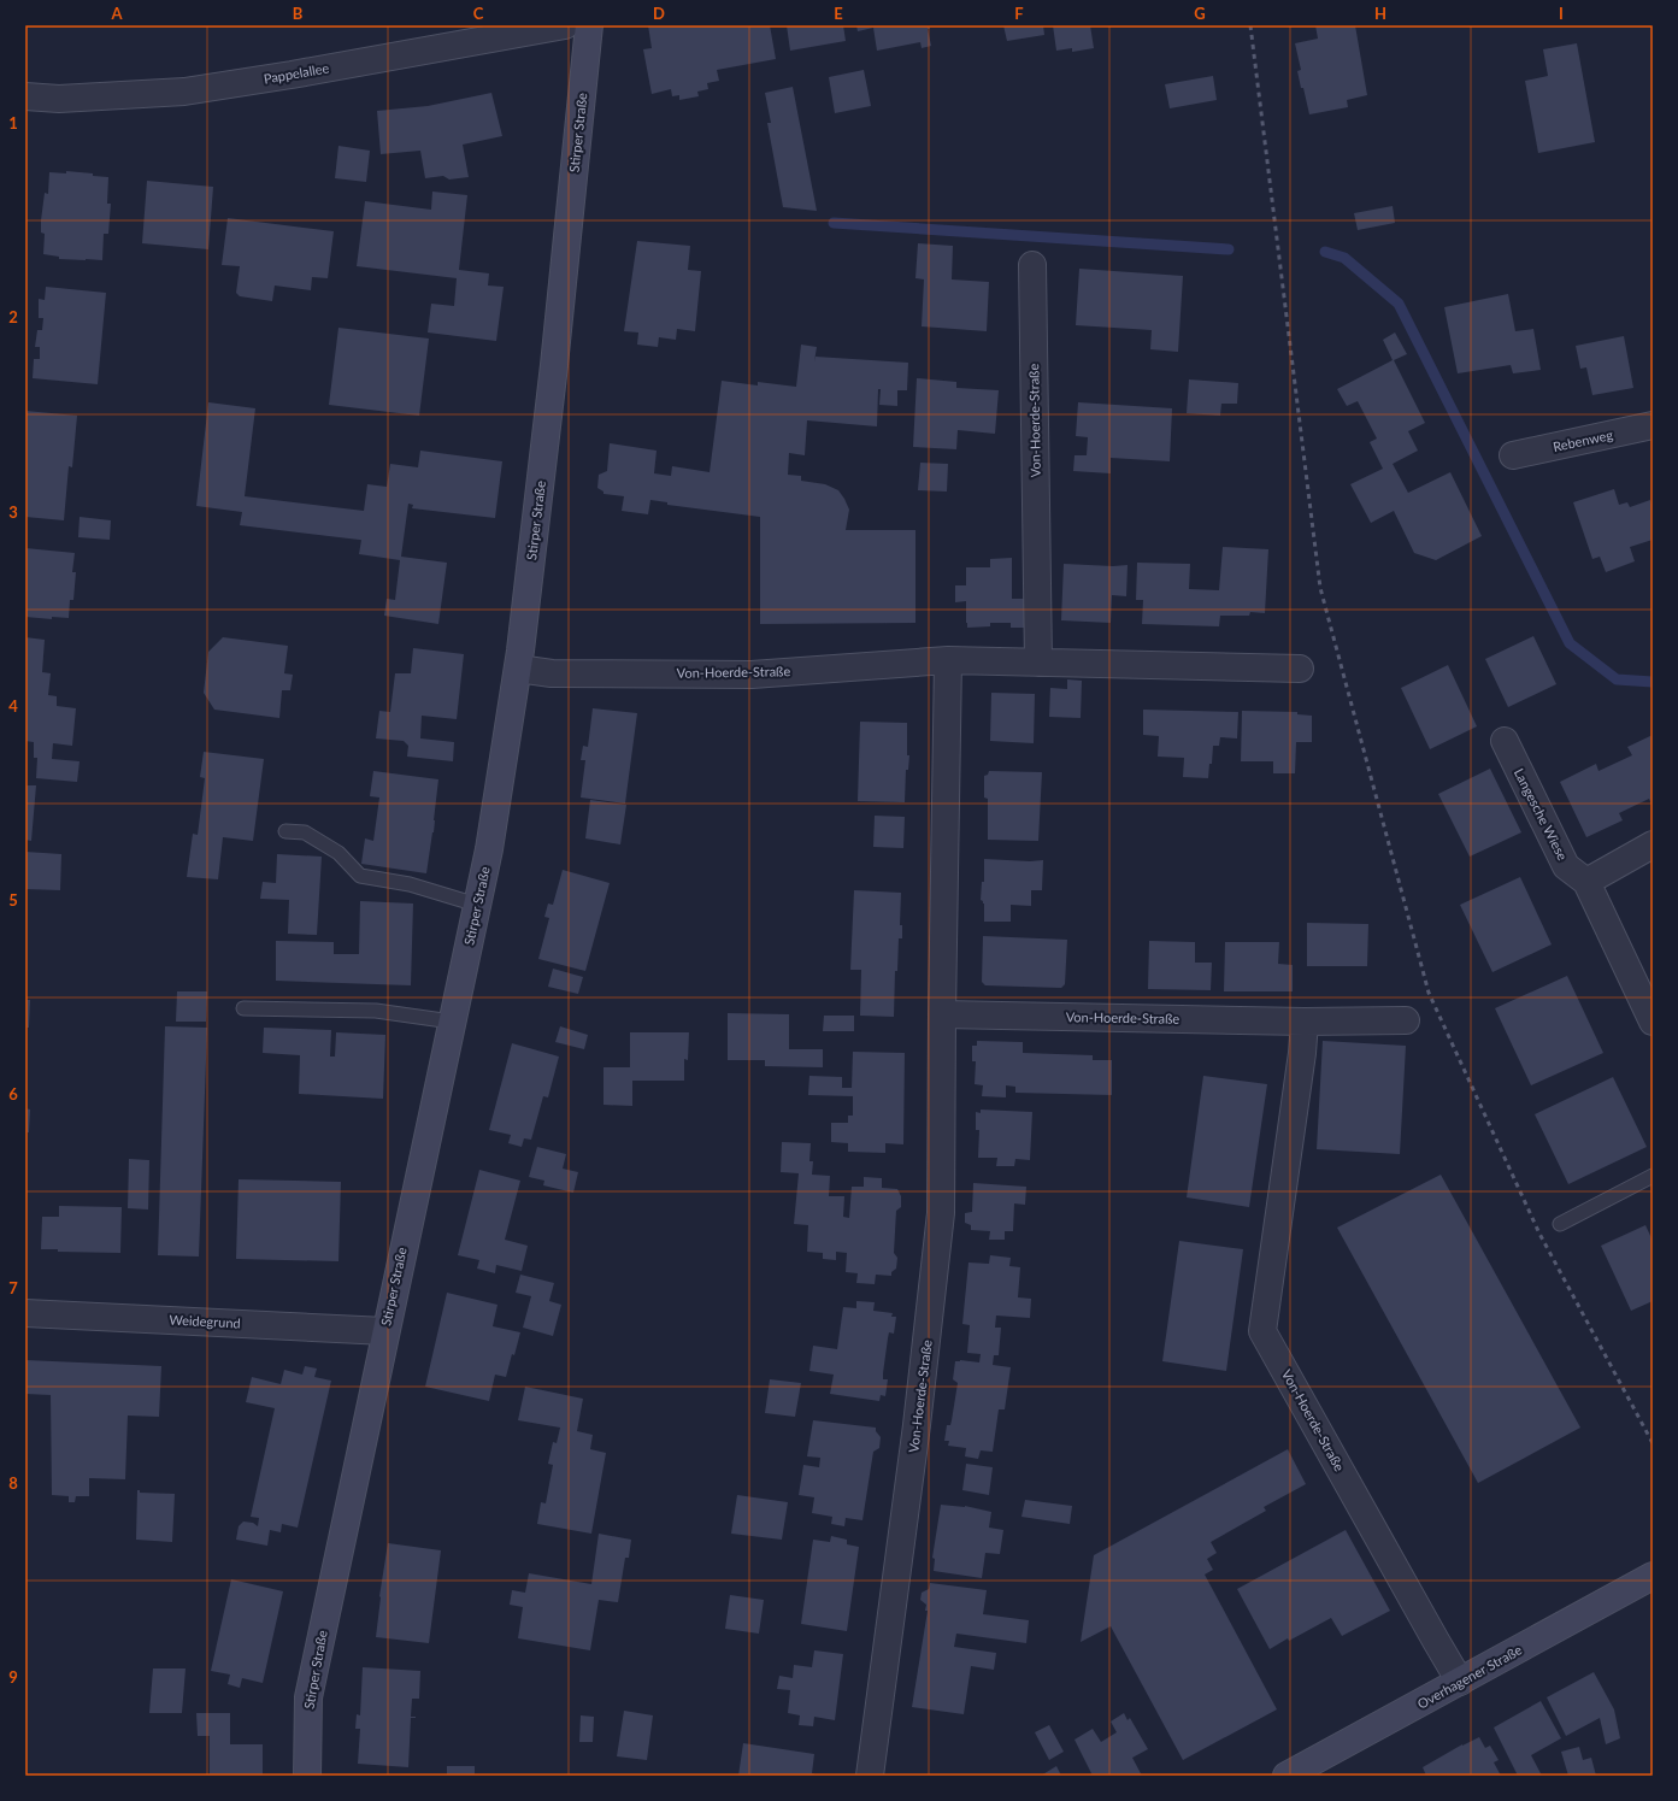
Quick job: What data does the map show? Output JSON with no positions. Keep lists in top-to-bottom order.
{
  "streets": {
    "main road": ["Stirper Straße", "Overhagener Straße"],
    "street": [
      "Pappelallee",
      "Von-Hoerde-Straße",
      "Rebenweg",
      "Langesche Wiese",
      "Weidegrund"
    ]
  },
  "crossings": [
    ["Stirper Straße", "Von-Hoerde-Straße"],
    ["Stirper Straße", "Weidegrund"],
    ["Von-Hoerde-Straße", "Overhagener Straße"]
  ],
  "grid": {
    "columns": [
      "A",
      "B",
      "C",
      "D",
      "E",
      "F",
      "G",
      "H",
      "I"
    ],
    "rows": [
      "1",
      "2",
      "3",
      "4",
      "5",
      "6",
      "7",
      "8",
      "9"
    ]
  }
}
